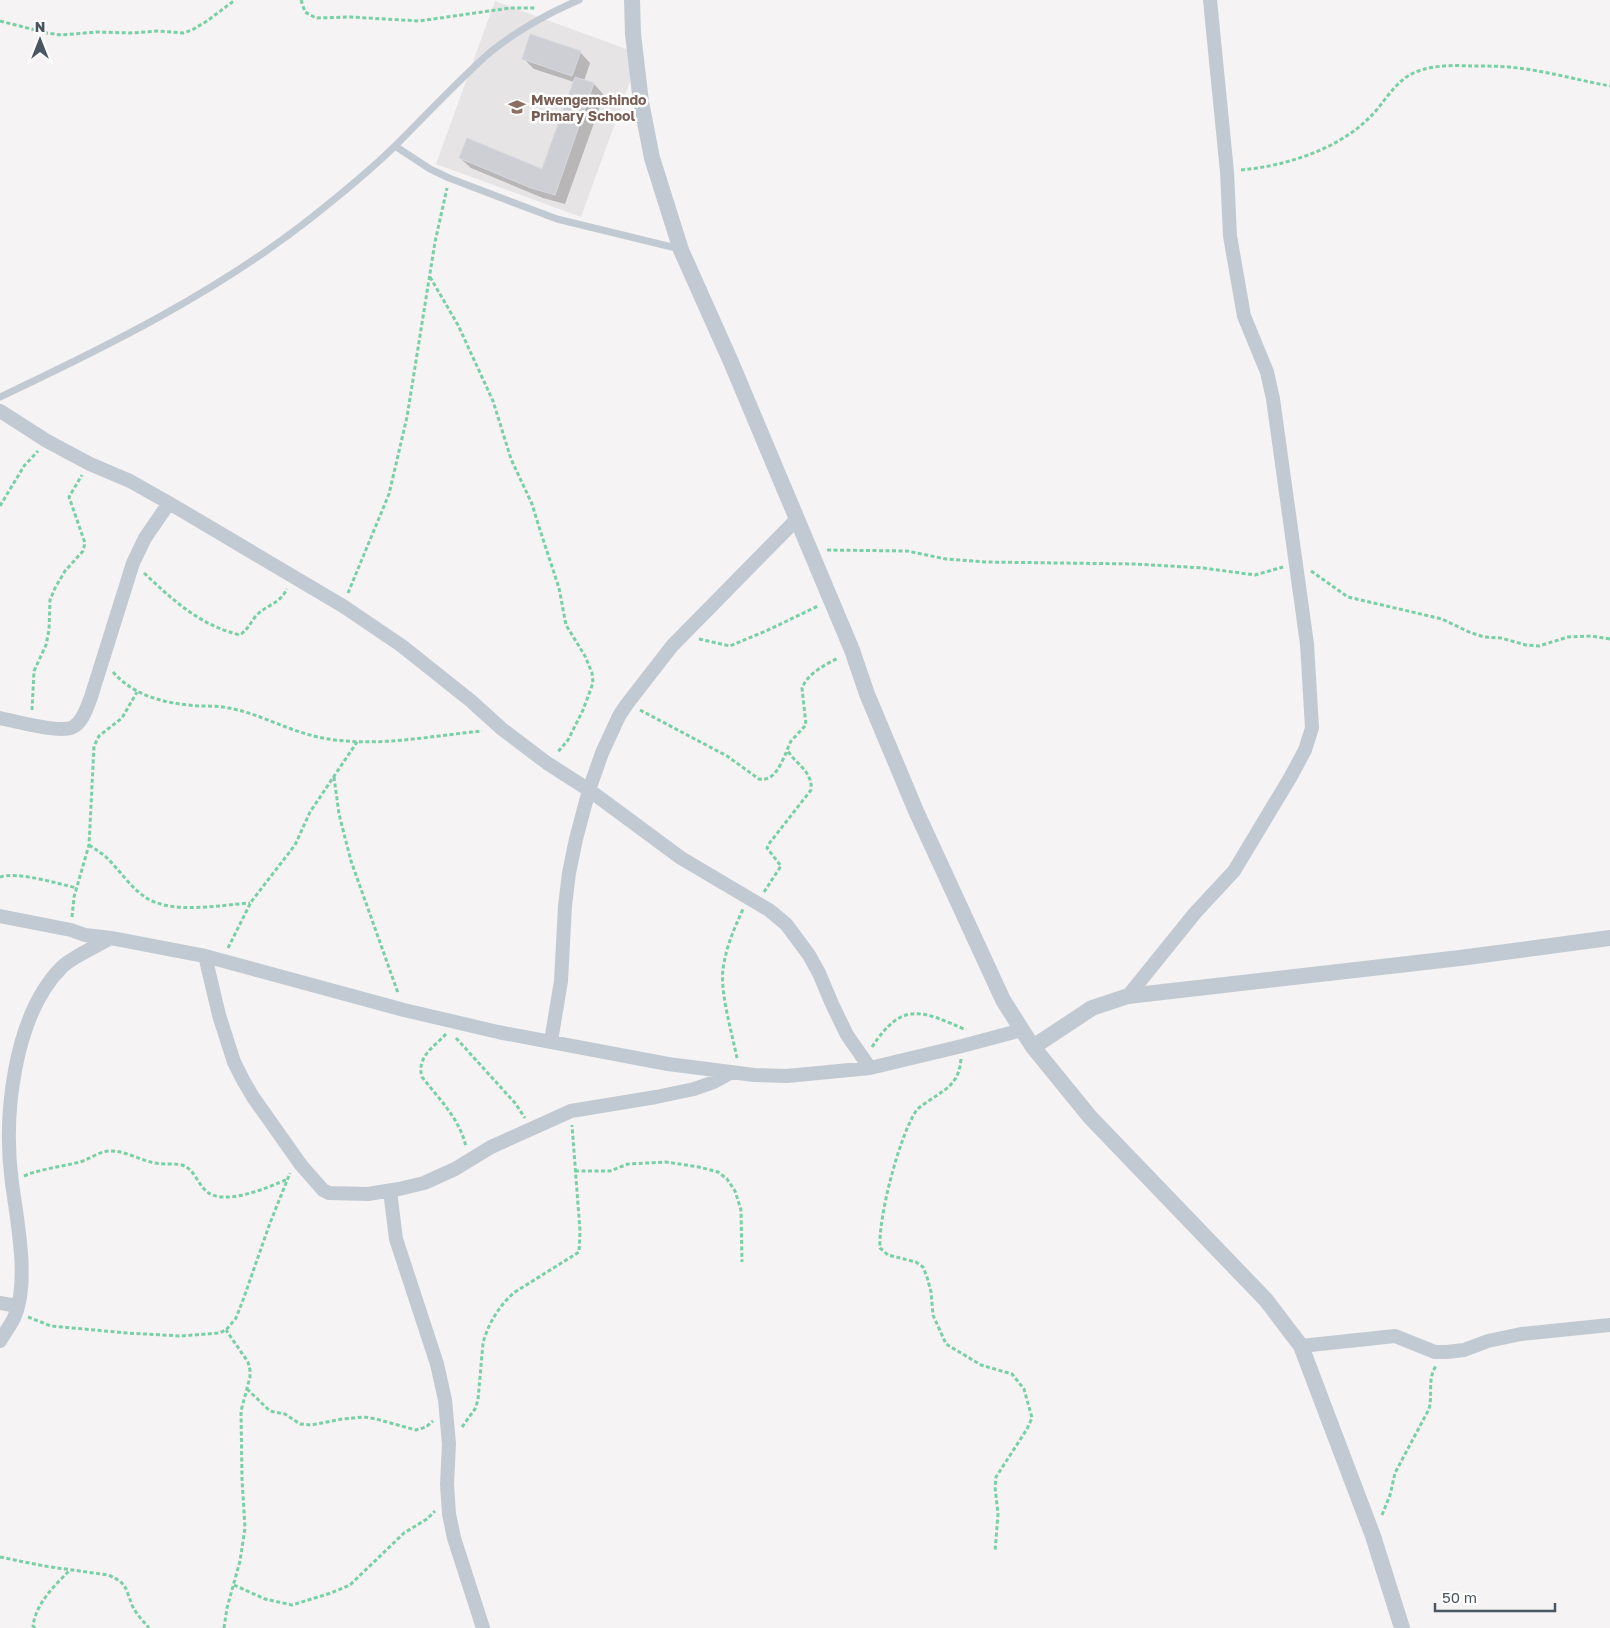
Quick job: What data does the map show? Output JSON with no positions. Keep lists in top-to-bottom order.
{
  "places": {
    "school or university": ["Mwengemshindo Primary School"]
  },
  "scale_bar": "50 m",
  "north": "top"
}
